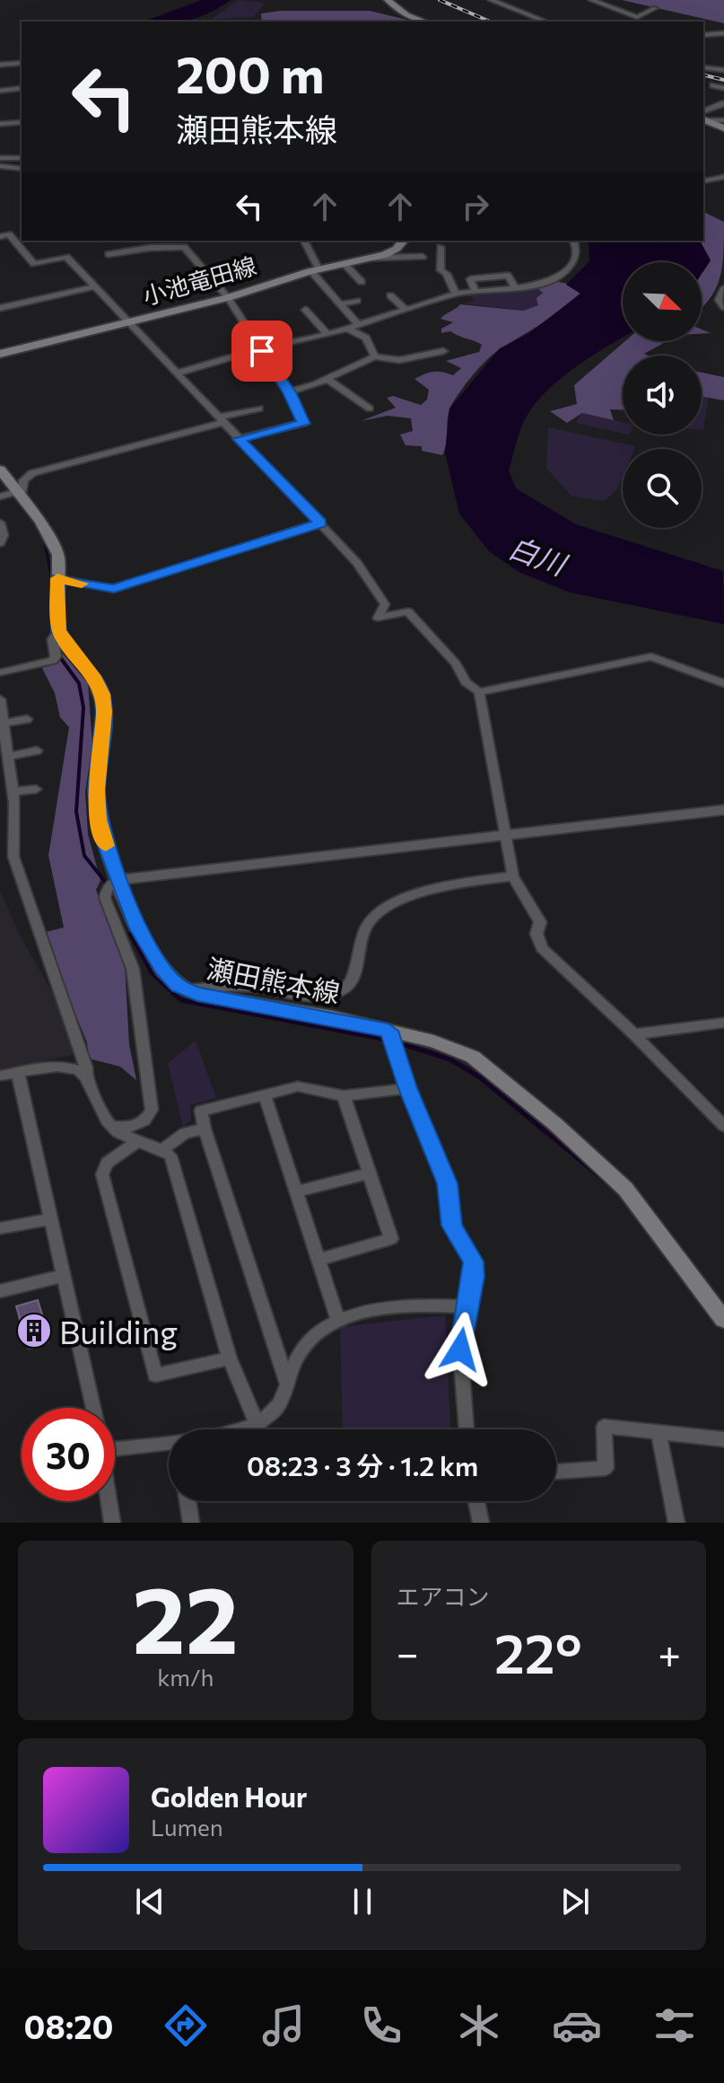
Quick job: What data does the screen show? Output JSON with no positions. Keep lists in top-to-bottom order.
{
  "streets": {
    "main road": ["小池竜田線", "瀬田熊本線"]
  },
  "water": ["白川"],
  "places": {
    "building": ["Building"]
  },
  "north": "bottom right",
  "page": {
    "turn": ["200 m", "瀬田熊本線"],
    "limit": "30",
    "trip": "08:23 · 3 分 · 1.2 km",
    "tile": [
      ["22", "km/h"],
      "エアコン"
    ],
    "heat": ["−", "22°", "+"],
    "song": ["Golden Hour", "Lumen"],
    "tabs": "08:20"
  }
}
